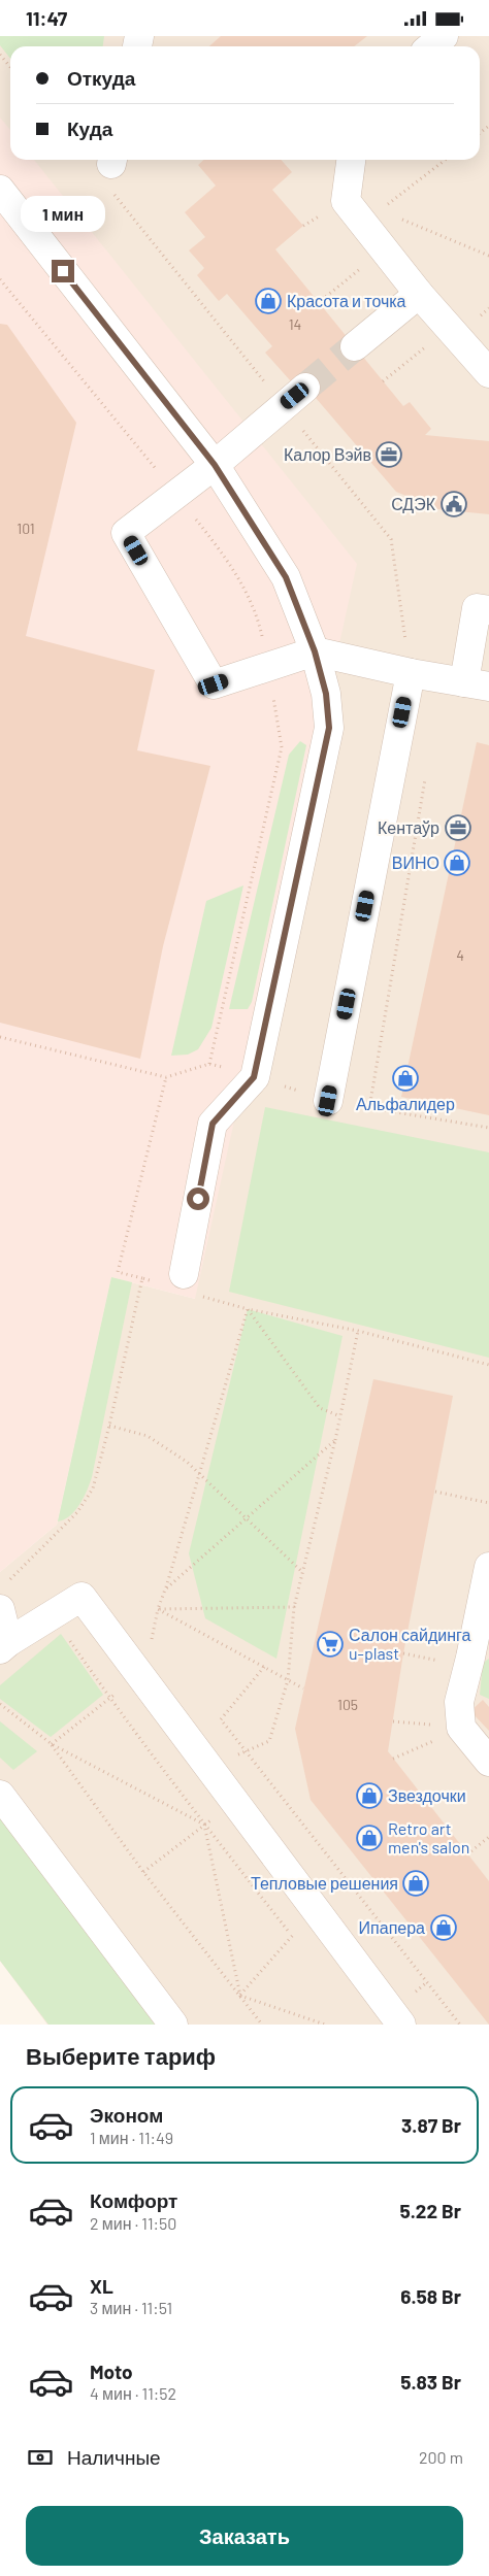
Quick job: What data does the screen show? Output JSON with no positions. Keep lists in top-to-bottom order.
{
  "places": {
    "shop": [
      "Красота и точка",
      "ВИНО",
      "Альфалидер",
      "Звездочки",
      "Retro art men's salon",
      "Тепловые решения",
      "Ипапера"
    ],
    "office": ["Калор Вэйв", "Кентаўр"],
    "public building": ["СДЭК"],
    "supermarket": ["Салон сайдинга u-plast"]
  },
  "house_numbers": [
    "14",
    "101",
    "4",
    "105"
  ],
  "page": {
    "status": "11:47",
    "banner": ["Откуда", "Куда"],
    "bubble": "1 мин",
    "heading": "Выберите тариф",
    "list": [
      {
        "name": "Эконом",
        "note": "1 мин · 11:49",
        "value": "3.87 Br"
      },
      {
        "name": "Комфорт",
        "note": "2 мин · 11:50",
        "value": "5.22 Br"
      },
      {
        "name": "XL",
        "note": "3 мин · 11:51",
        "value": "6.58 Br"
      },
      {
        "name": "Moto",
        "note": "4 мин · 11:52",
        "value": "5.83 Br"
      }
    ],
    "pay": ["Наличные", "200 m"],
    "buttons": "Заказать"
  }
}
